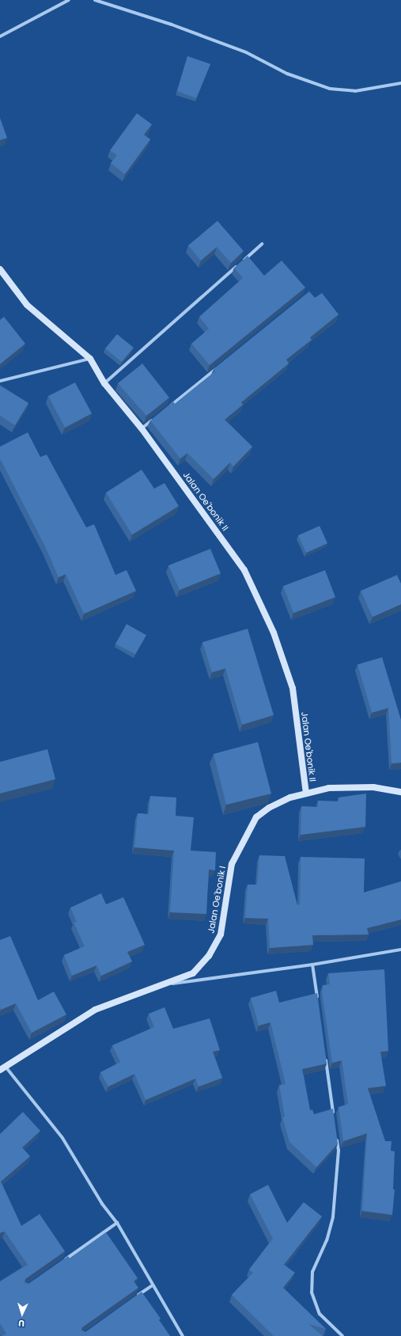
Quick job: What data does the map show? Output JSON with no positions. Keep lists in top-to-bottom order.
{
  "streets": {
    "street": ["Jalan Oe'bonik II", "Jalan Oe'bonik I"]
  },
  "crossings": [
    ["Jalan Oe'bonik II", "Jalan Oe'bonik I"]
  ],
  "north": "bottom"
}
